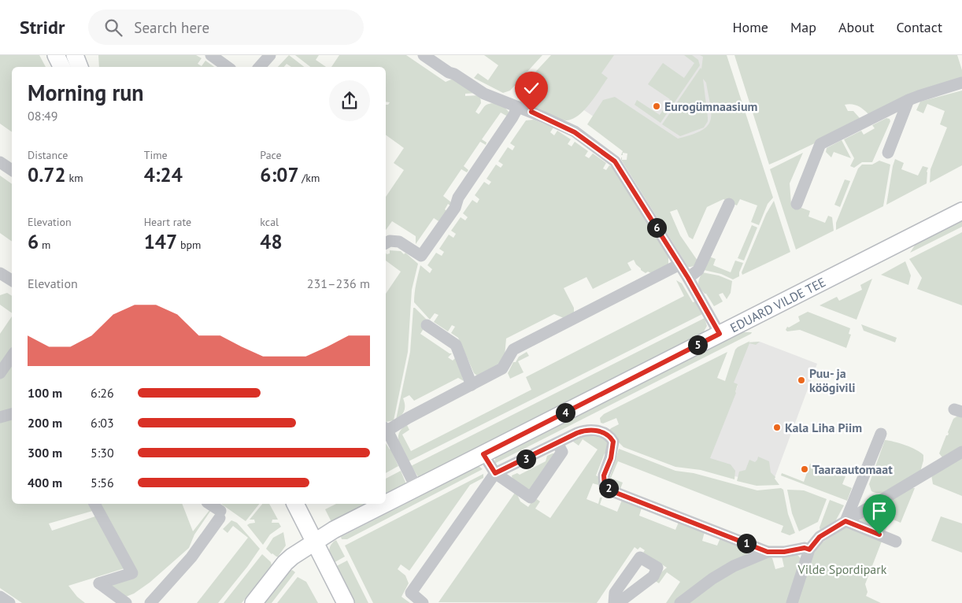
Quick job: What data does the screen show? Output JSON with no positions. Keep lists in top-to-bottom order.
{
  "streets": {
    "street": ["EDUARD VILDE TEE"]
  },
  "parks": ["Vilde Spordipark"],
  "places": [
    "Eurogümnaasium",
    "Puu- ja köögivili",
    "Kala Liha Piim",
    "Taaraautomaat"
  ],
  "page": {
    "header": "Stridr",
    "search": "Search here",
    "nav": [
      "Home",
      "Map",
      "About",
      "Contact"
    ],
    "heading": ["Morning run", "08:49"],
    "stats": [
      ["Distance", "0.72 km"],
      ["Time", "4:24"],
      ["Pace", "6:07 /km"],
      ["Elevation", "6 m"],
      ["Heart rate", "147 bpm"],
      ["kcal", "48"]
    ],
    "pins": [
      "6",
      "5",
      "4",
      "3",
      "2",
      "1"
    ],
    "chart": ["Elevation", "231–236 m"],
    "list": [
      {
        "name": "100 m",
        "note": "6:26"
      },
      {
        "name": "200 m",
        "note": "6:03"
      },
      {
        "name": "300 m",
        "note": "5:30"
      },
      {
        "name": "400 m",
        "note": "5:56"
      }
    ]
  }
}
